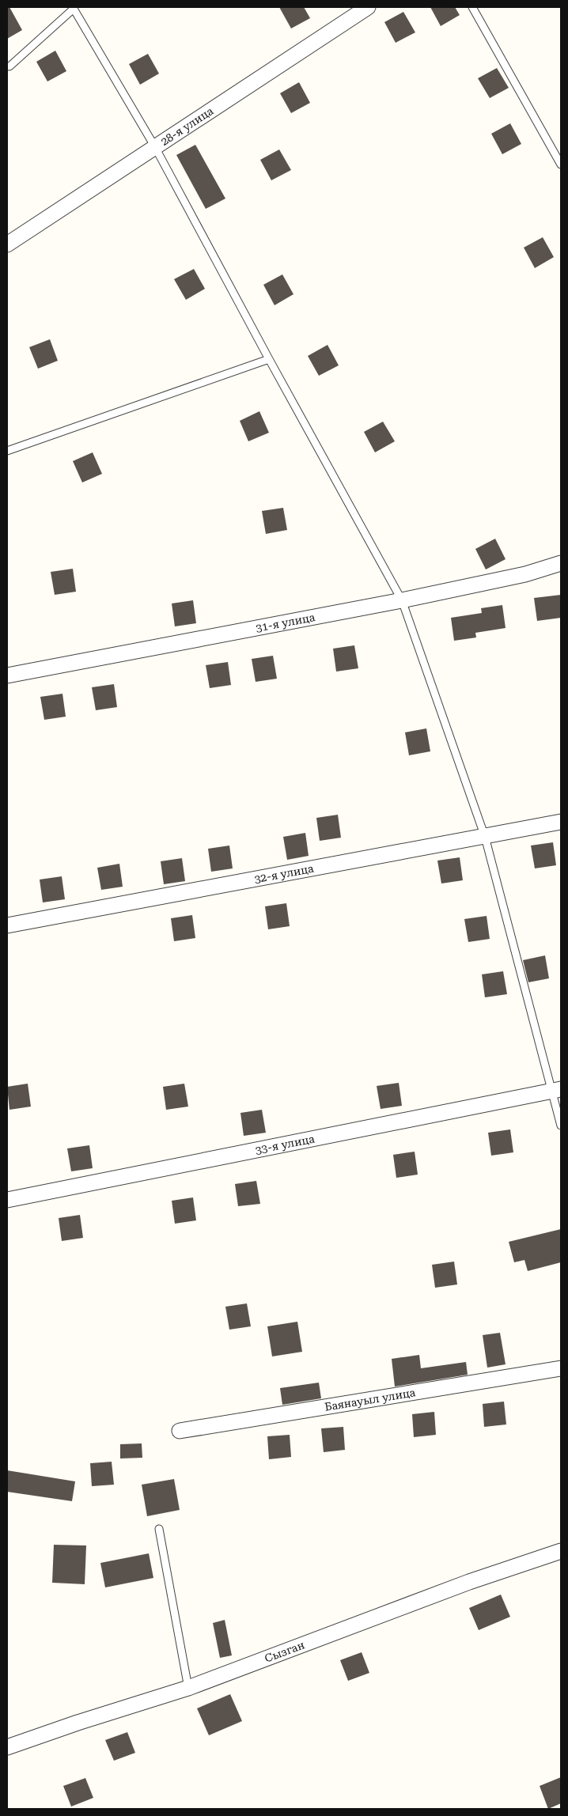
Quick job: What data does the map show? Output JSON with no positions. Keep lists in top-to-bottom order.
{
  "streets": {
    "street": [
      "28-я улица",
      "31-я улица",
      "32-я улица",
      "33-я улица",
      "Баянауыл улица",
      "Сызган"
    ]
  }
}
